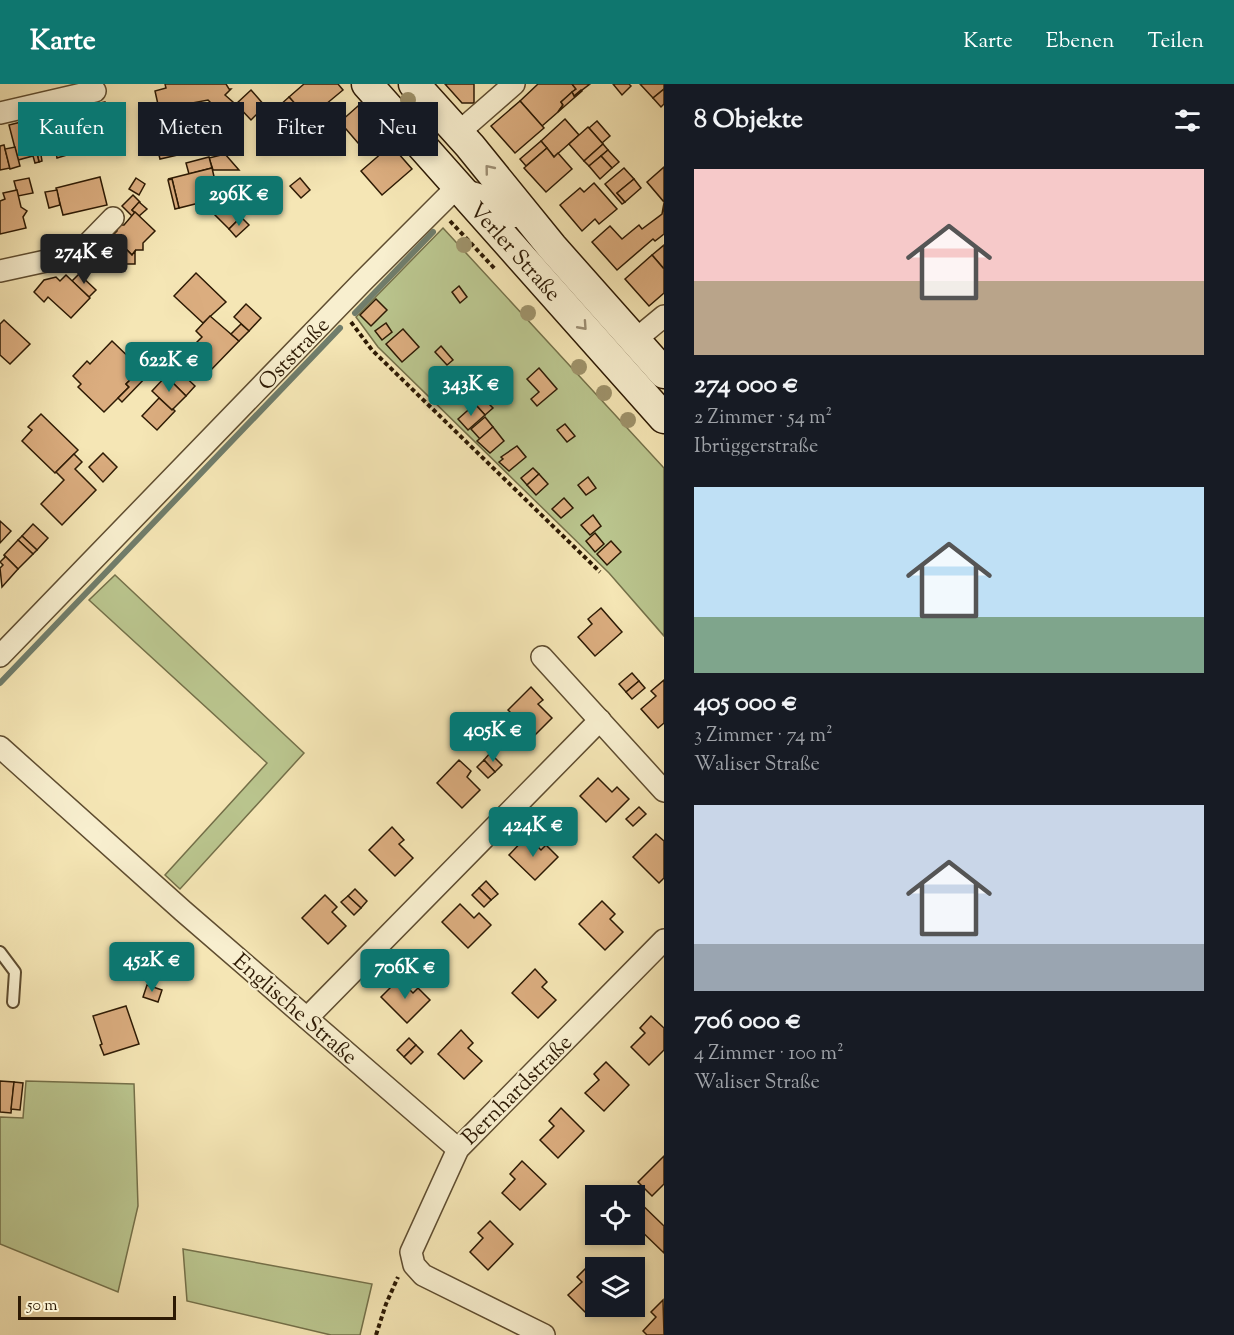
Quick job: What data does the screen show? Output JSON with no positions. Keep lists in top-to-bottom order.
{
  "streets": {
    "main road": ["Verler Straße"],
    "street": ["Oststraße", "Englische Straße", "Bernhardstraße"]
  },
  "crossings": [
    ["Verler Straße", "Oststraße"],
    ["Englische Straße", "Bernhardstraße"]
  ],
  "scale_bar": "50 m",
  "page": {
    "header": "Karte",
    "nav": ["Karte", "Ebenen", "Teilen"],
    "heading": "8 Objekte",
    "chip": [
      "Kaufen",
      "Mieten",
      "Filter",
      "Neu"
    ],
    "list": [
      {
        "name": "274 000 €",
        "note": "2 Zimmer · 54 m² · Ibrüggerstraße"
      },
      {
        "name": "405 000 €",
        "note": "3 Zimmer · 74 m² · Waliser Straße"
      },
      {
        "name": "706 000 €",
        "note": "4 Zimmer · 100 m² · Waliser Straße"
      }
    ],
    "price": [
      "296K €",
      "274K €",
      "622K €",
      "343K €",
      "405K €",
      "424K €",
      "452K €",
      "706K €"
    ],
    "scale": "50 m"
  }
}
